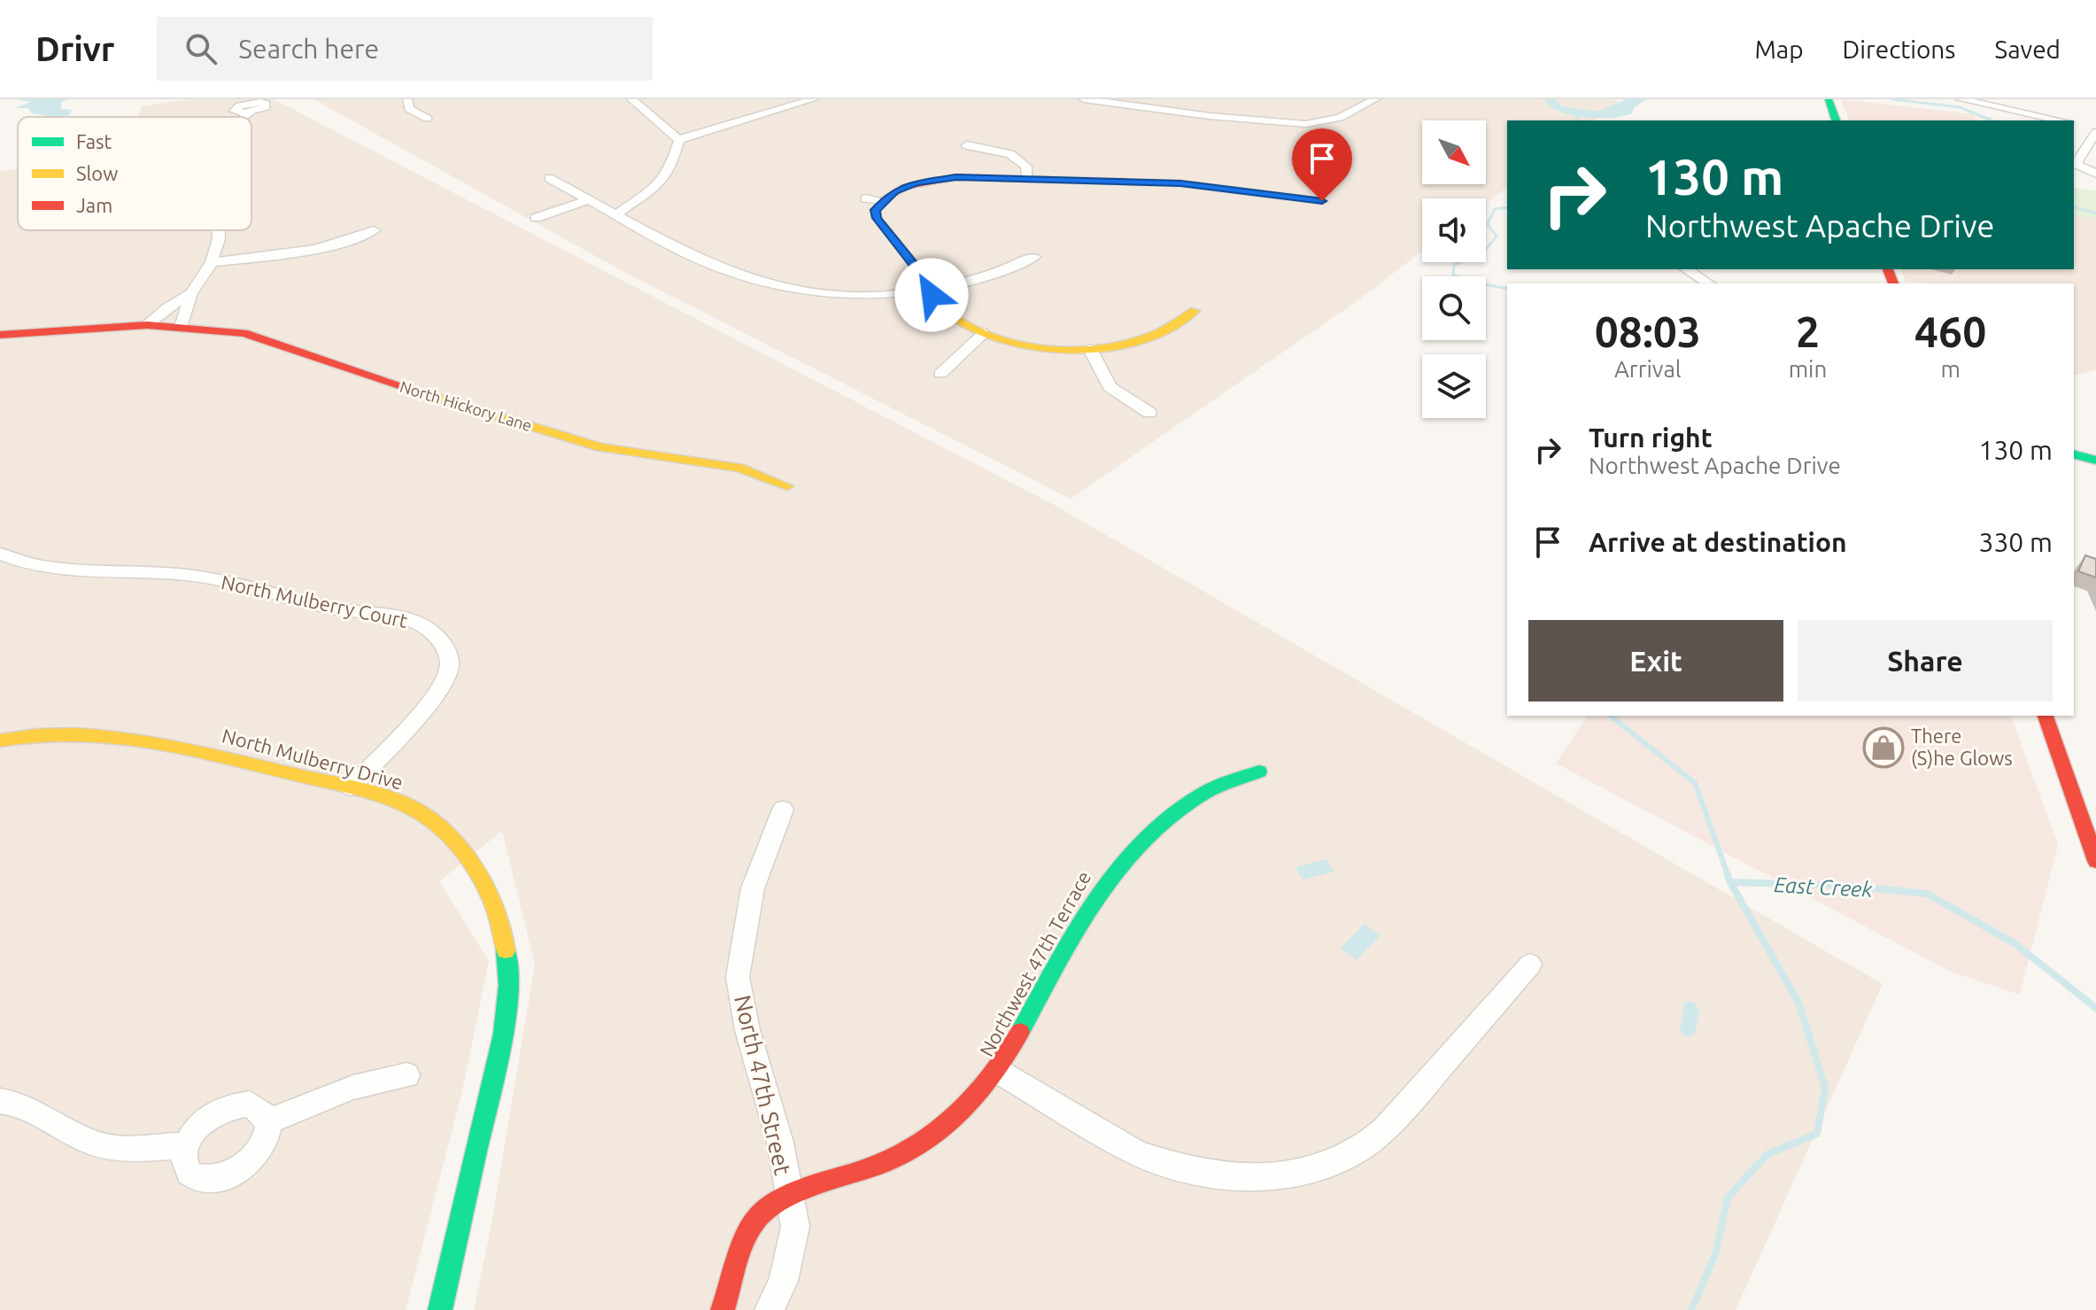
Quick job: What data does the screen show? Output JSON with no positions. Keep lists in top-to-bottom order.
{
  "streets": {
    "street": [
      "North Hickory Lane",
      "North Mulberry Court",
      "North Mulberry Drive",
      "Northwest 47th Terrace",
      "North 47th Street"
    ]
  },
  "crossings": [
    ["North Mulberry Court", "North Mulberry Drive"],
    ["Northwest 47th Terrace", "North 47th Street"]
  ],
  "water": ["East Creek"],
  "places": {
    "shop": ["There (S)he Glows"]
  },
  "legend": ["Fast", "Slow", "Jam"],
  "north": "bottom right",
  "page": {
    "header": "Drivr",
    "search": "Search here",
    "nav": ["Map", "Directions", "Saved"],
    "turn": ["130 m", "Northwest Apache Drive"],
    "eta": [
      "08:03",
      "Arrival",
      "2",
      "min",
      "460",
      "m"
    ],
    "list": [
      {
        "name": "Turn right",
        "note": "Northwest Apache Drive",
        "value": "130 m"
      },
      {
        "name": "Arrive at destination",
        "value": "330 m"
      }
    ],
    "buttons": ["Exit", "Share"]
  }
}
